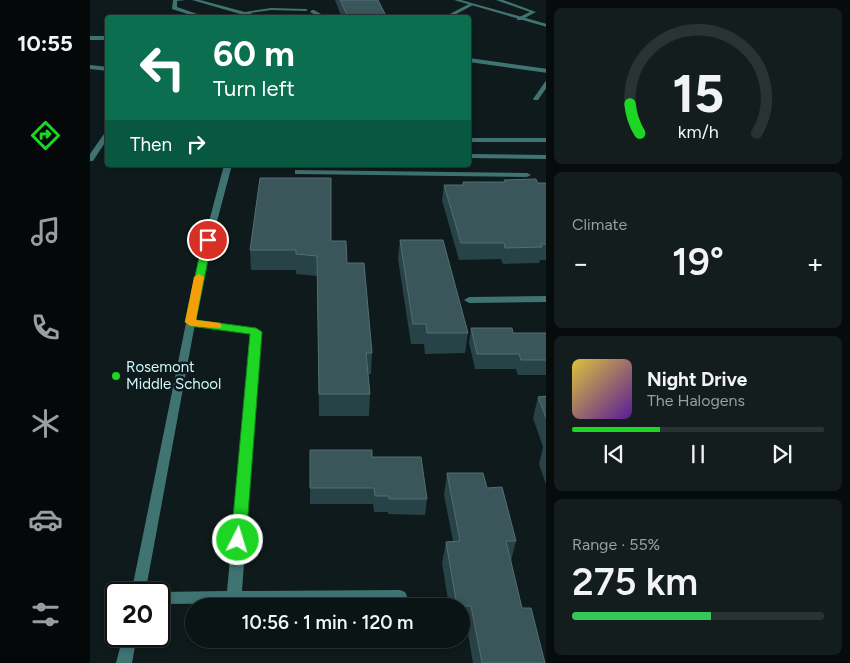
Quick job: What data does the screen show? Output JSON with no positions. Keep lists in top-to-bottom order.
{
  "places": ["Rosemont Middle School"],
  "page": {
    "tabs": "10:55",
    "turn": ["60 m", "Turn left"],
    "then": "Then",
    "tile": [
      "Climate",
      ["Range · 55%", "275 km"]
    ],
    "heat": ["−", "19°", "+"],
    "song": ["Night Drive", "The Halogens"],
    "limit": "20",
    "trip": "10:56 · 1 min · 120 m",
    "gauge": ["15", "km/h"]
  }
}
